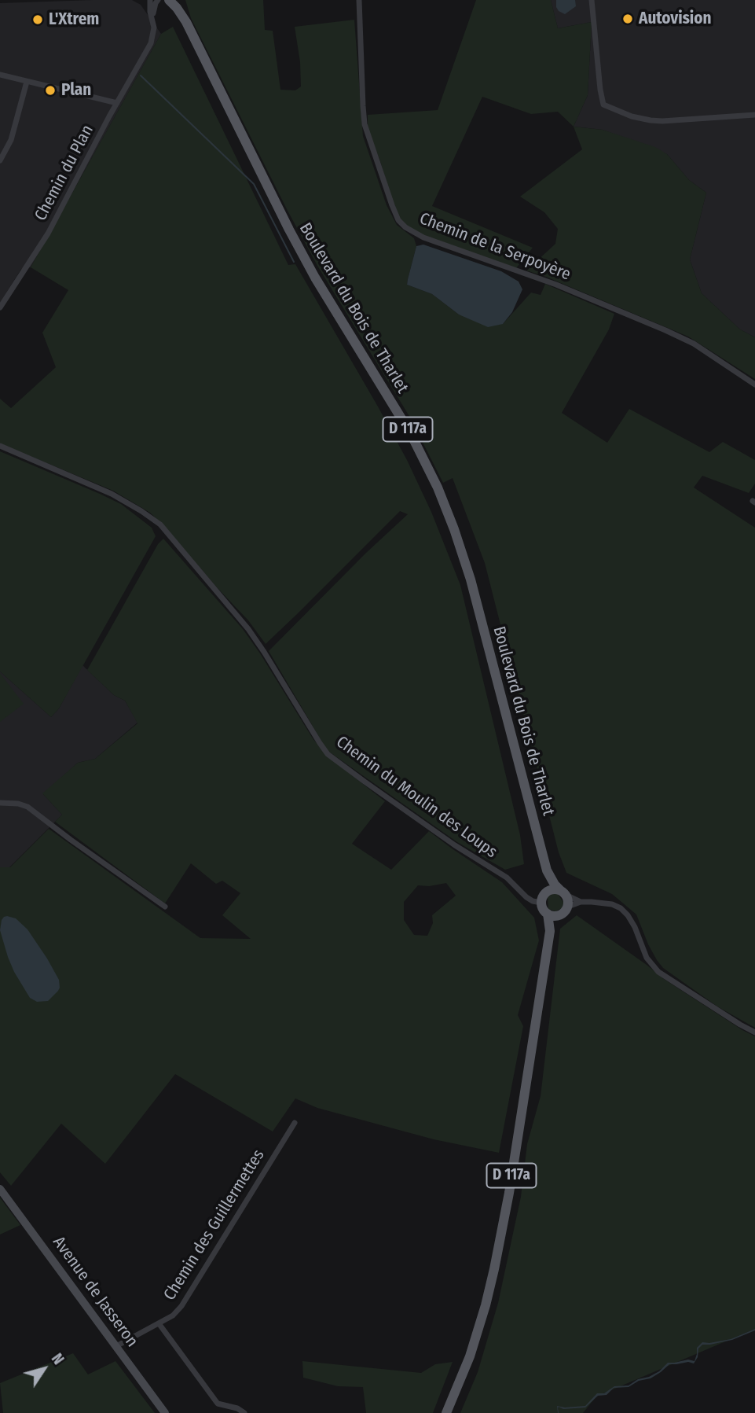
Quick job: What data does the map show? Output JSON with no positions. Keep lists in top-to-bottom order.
{
  "streets": {
    "main road": ["Boulevard du Bois de Tharlet", "D 117a", "Avenue de Jasseron"],
    "street": [
      "Chemin du Plan",
      "Chemin de la Serpoyère",
      "Chemin du Moulin des Loups",
      "Chemin des Guillermettes"
    ]
  },
  "crossings": [
    ["Boulevard du Bois de Tharlet", "D 117a"],
    ["Boulevard du Bois de Tharlet", "Chemin du Moulin des Loups"],
    ["D 117a", "Chemin du Moulin des Loups"],
    ["Chemin des Guillermettes", "Avenue de Jasseron"]
  ],
  "places": ["Autovision", "L'Xtrem", "Plan"],
  "north": "top right"
}
